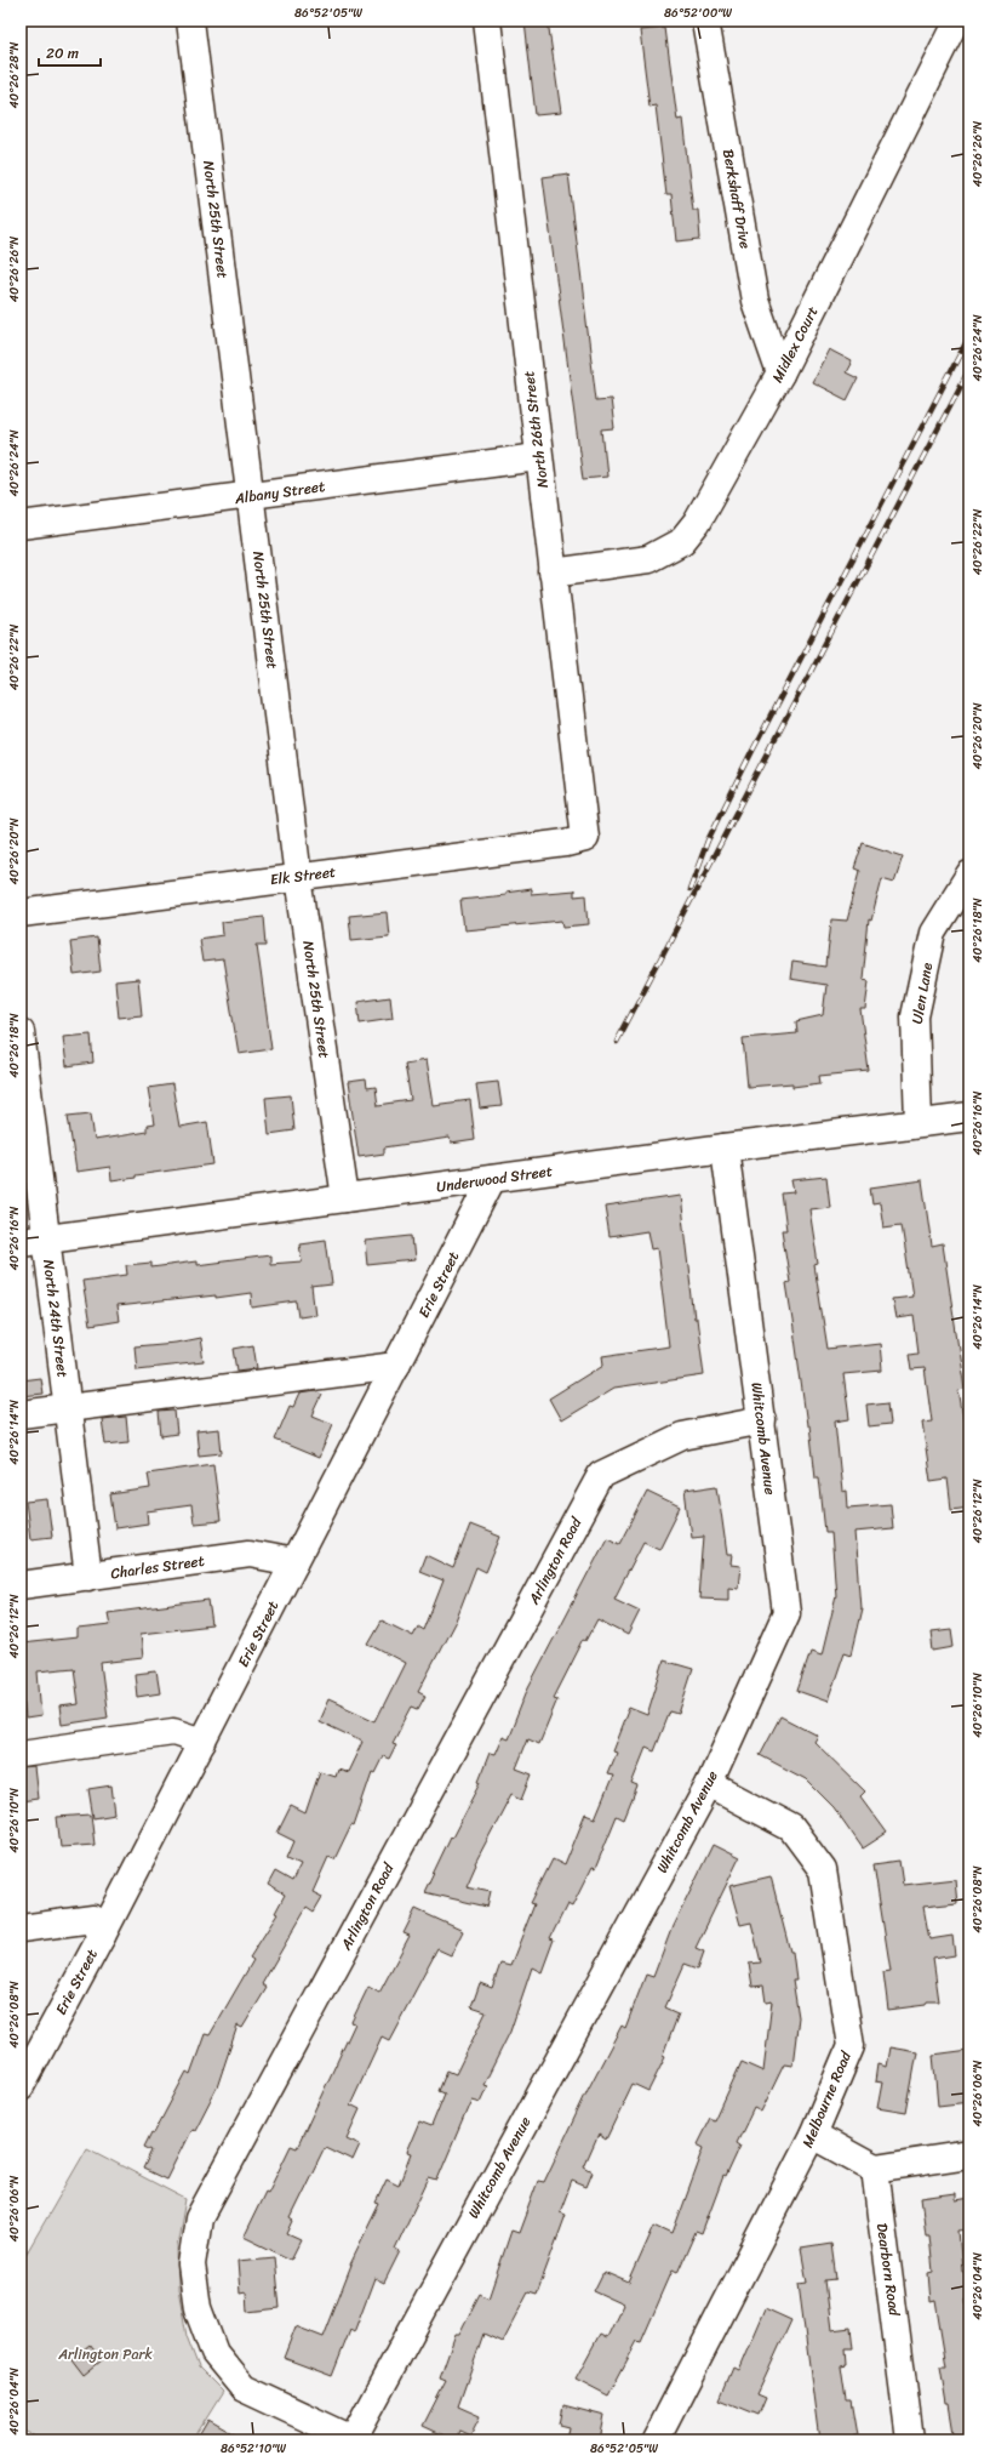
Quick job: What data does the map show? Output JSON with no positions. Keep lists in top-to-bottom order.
{
  "streets": {
    "street": [
      "Berkshaff Drive",
      "North 25th Street",
      "Midlex Court",
      "North 26th Street",
      "Albany Street",
      "Elk Street",
      "Ulen Lane",
      "Underwood Street",
      "Erie Street",
      "North 24th Street",
      "Whitcomb Avenue",
      "Arlington Road",
      "Charles Street",
      "Melbourne Road",
      "Dearborn Road"
    ]
  },
  "crossings": [
    ["Berkshaff Drive", "Midlex Court"],
    ["North 25th Street", "Albany Street"],
    ["North 25th Street", "Elk Street"],
    ["North 25th Street", "Underwood Street"],
    ["Midlex Court", "North 26th Street"],
    ["North 26th Street", "Albany Street"],
    ["North 26th Street", "Elk Street"],
    ["Ulen Lane", "Underwood Street"],
    ["Underwood Street", "Erie Street"],
    ["Underwood Street", "North 24th Street"],
    ["Underwood Street", "Whitcomb Avenue"],
    ["Erie Street", "Charles Street"],
    ["North 24th Street", "Charles Street"],
    ["Whitcomb Avenue", "Arlington Road"],
    ["Whitcomb Avenue", "Melbourne Road"]
  ],
  "parks": ["Arlington Park"],
  "scale_bar": "20 m",
  "coordinates": [
    "86°52'05\"W",
    "86°52'00\"W",
    "40°26'28\"N",
    "40°26'26\"N",
    "40°26'24\"N",
    "40°26'22\"N",
    "40°26'20\"N",
    "40°26'18\"N",
    "40°26'16\"N",
    "40°26'14\"N",
    "40°26'12\"N",
    "40°26'10\"N",
    "40°26'08\"N",
    "40°26'06\"N",
    "40°26'04\"N",
    "86°52'10\"W"
  ]
}
